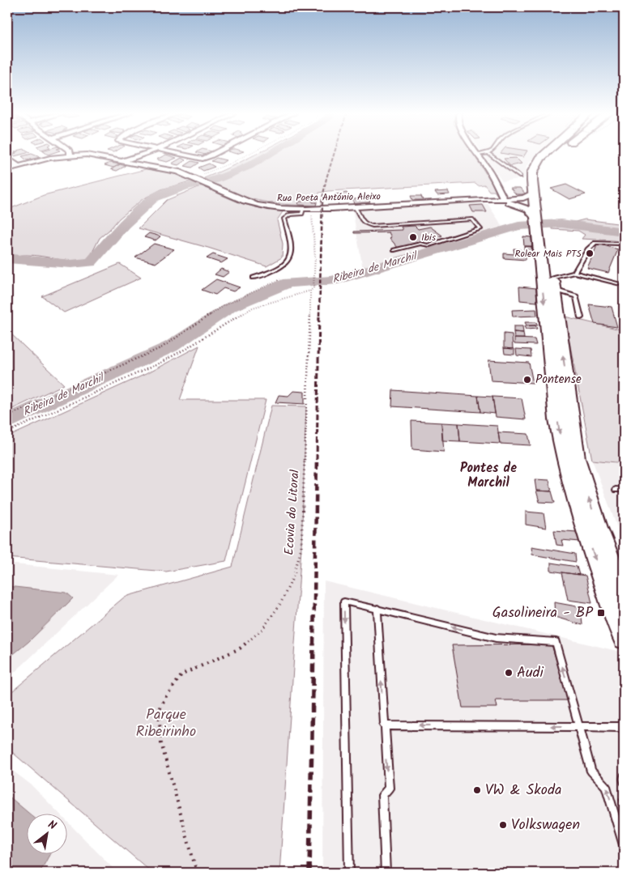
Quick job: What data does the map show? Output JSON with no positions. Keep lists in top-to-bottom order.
{
  "streets": {
    "street": ["Rua Poeta António Aleixo"],
    "path": ["Ecovia do Litoral"]
  },
  "districts": ["Pontes de Marchil"],
  "water": ["Ribeira de Marchil"],
  "parks": ["Parque Ribeirinho"],
  "places": {
    "other": [
      "Ibis",
      "Rolear Mais PTS",
      "Pontense",
      "Audi",
      "VW & Skoda",
      "Volkswagen"
    ],
    "transit": ["Gasolineira - BP"]
  },
  "north": "top right"
}
